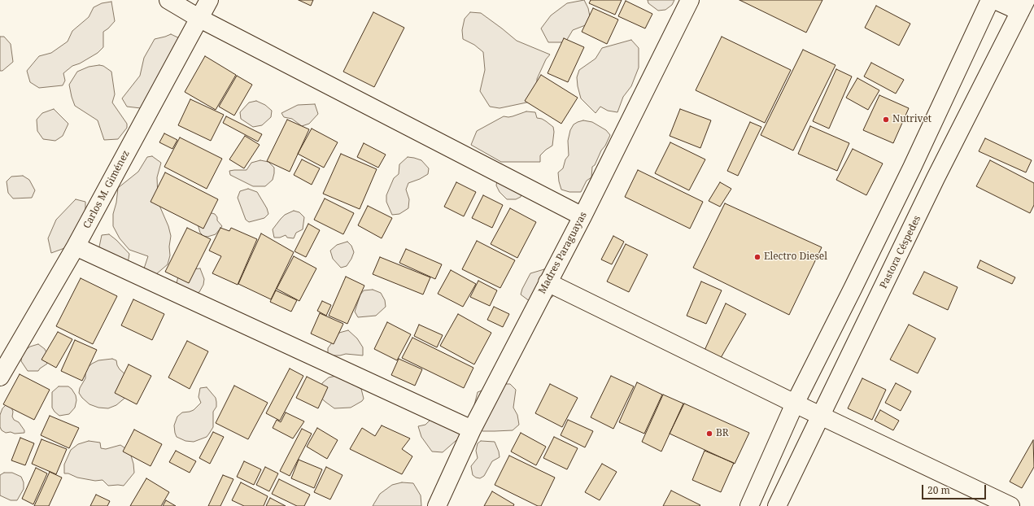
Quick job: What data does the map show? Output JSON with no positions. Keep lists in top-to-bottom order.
{
  "streets": {
    "street": ["Carlos M. Giménez", "Pastora Céspedes", "Madres Paraguayas"]
  },
  "places": ["Nutrivet", "Electro Diesel", "BR"],
  "scale_bar": "20 m"
}
